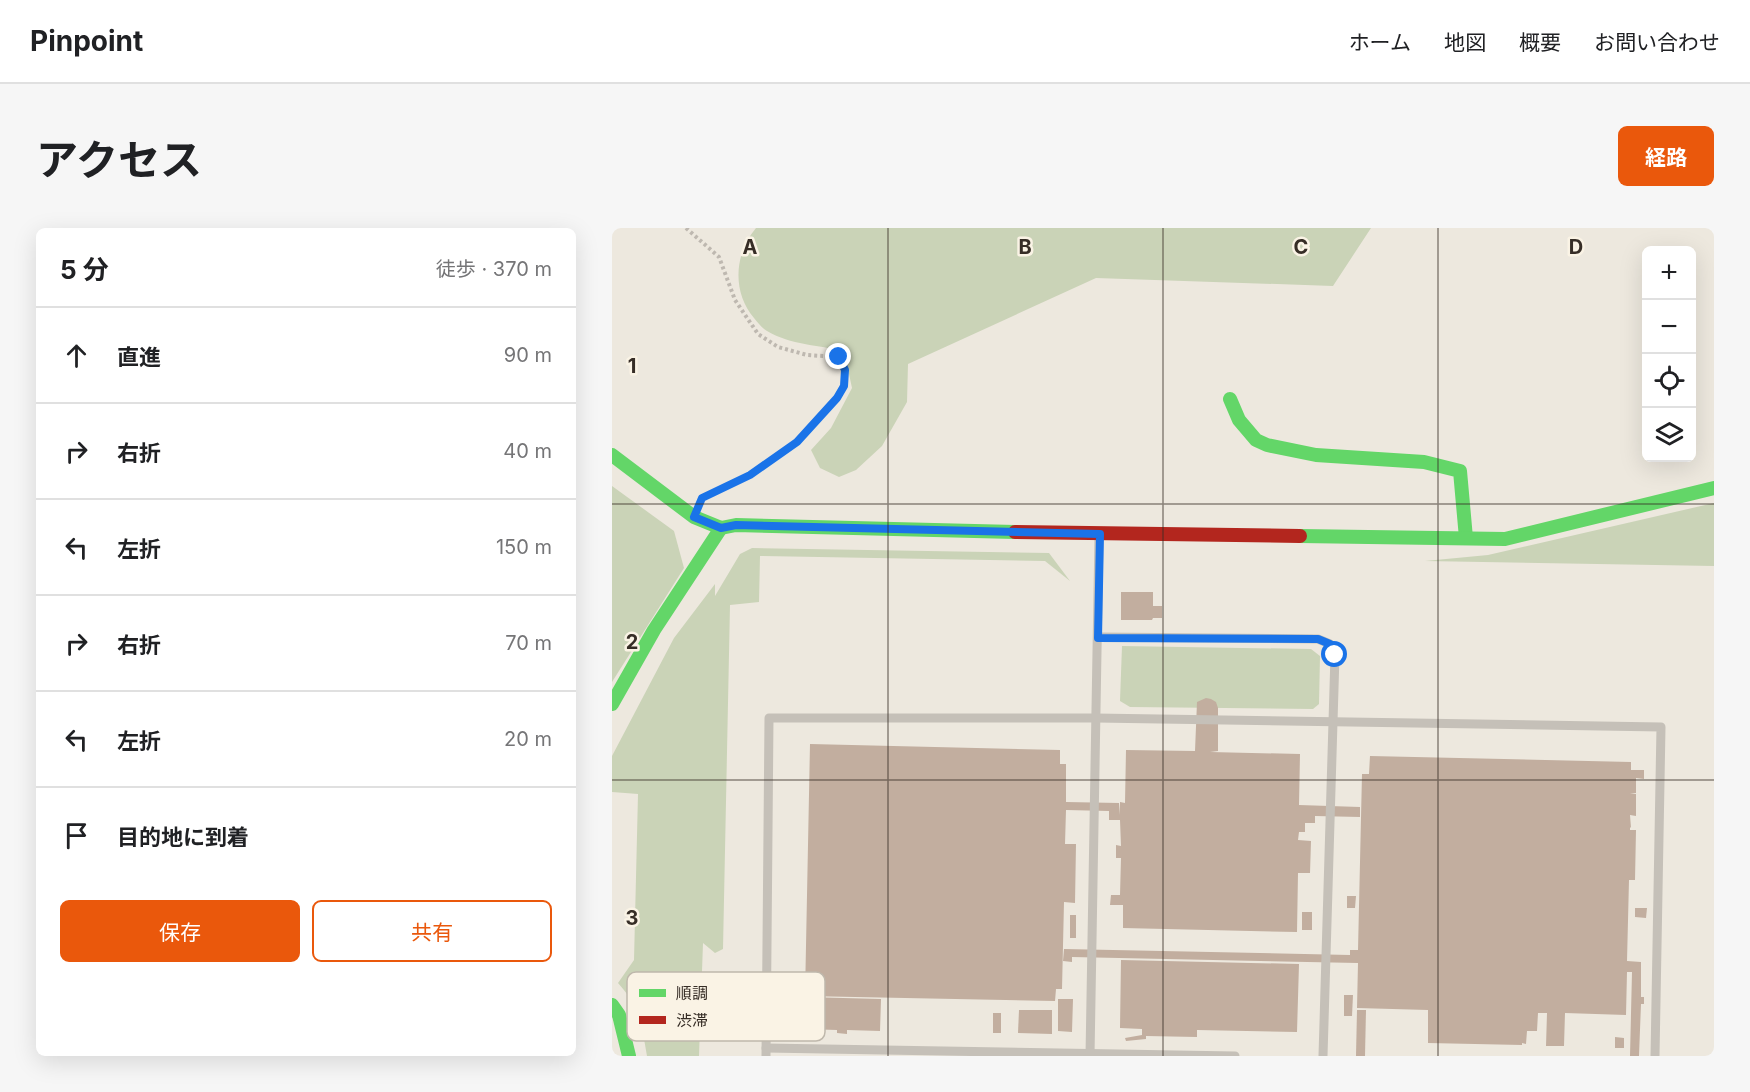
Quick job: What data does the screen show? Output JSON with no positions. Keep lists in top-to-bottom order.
{
  "legend": ["順調", "渋滞"],
  "page": {
    "header": "Pinpoint",
    "nav": [
      "ホーム",
      "地図",
      "概要",
      "お問い合わせ"
    ],
    "title": "アクセス",
    "buttons": [
      "経路",
      ["保存", "共有"]
    ],
    "heading": ["5 分", "徒歩 · 370 m"],
    "map_buttons": ["+", "−"],
    "list": [
      ["直進", "90 m"],
      ["右折", "40 m"],
      ["左折", "150 m"],
      ["右折", "70 m"],
      ["左折", "20 m"],
      "目的地に到着"
    ]
  },
  "grid": {
    "columns": [
      "A",
      "B",
      "C",
      "D"
    ],
    "rows": ["1", "2", "3"]
  }
}
